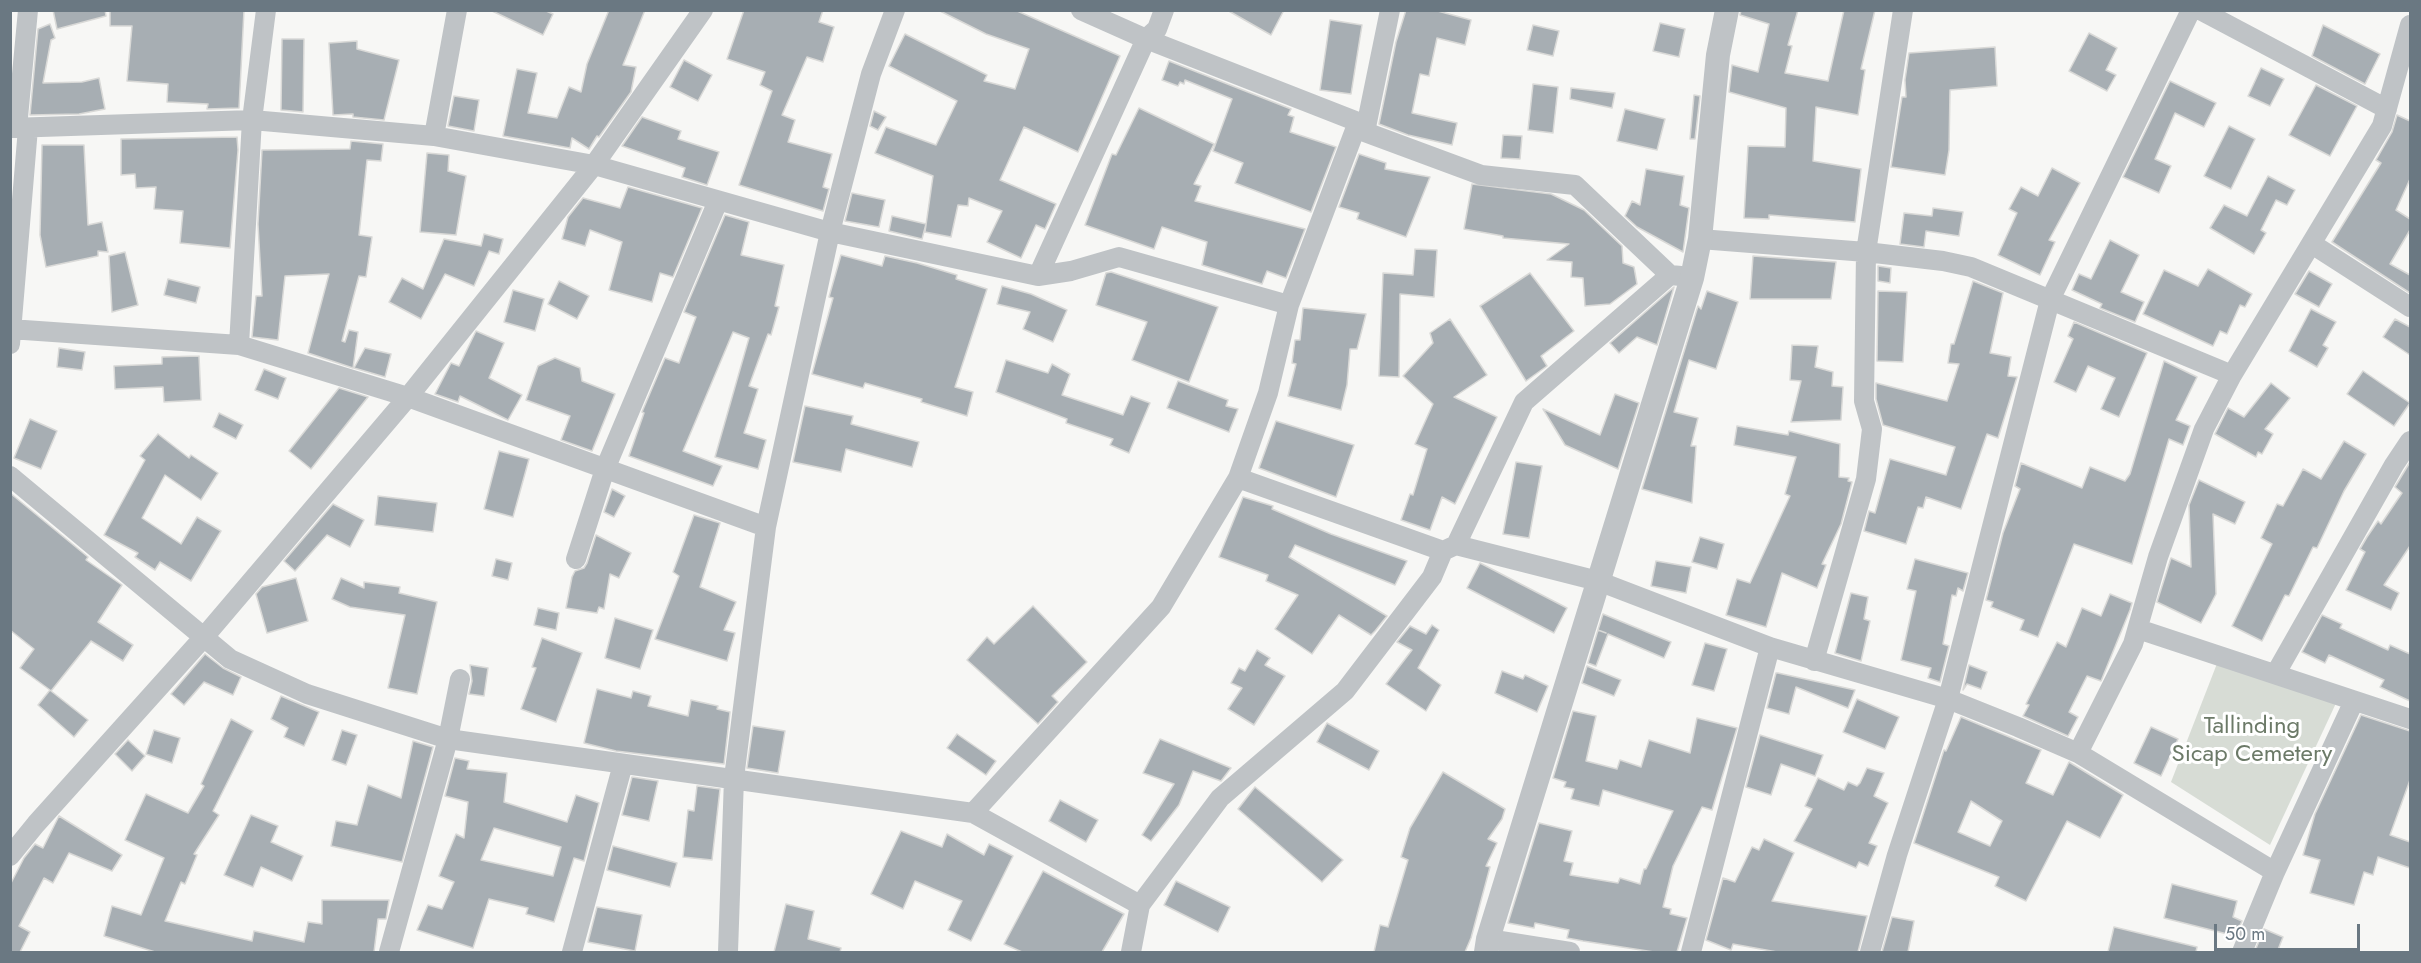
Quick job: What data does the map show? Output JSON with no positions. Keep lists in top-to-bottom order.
{
  "parks": ["Tallinding Sicap Cemetery"],
  "scale_bar": "50 m"
}
